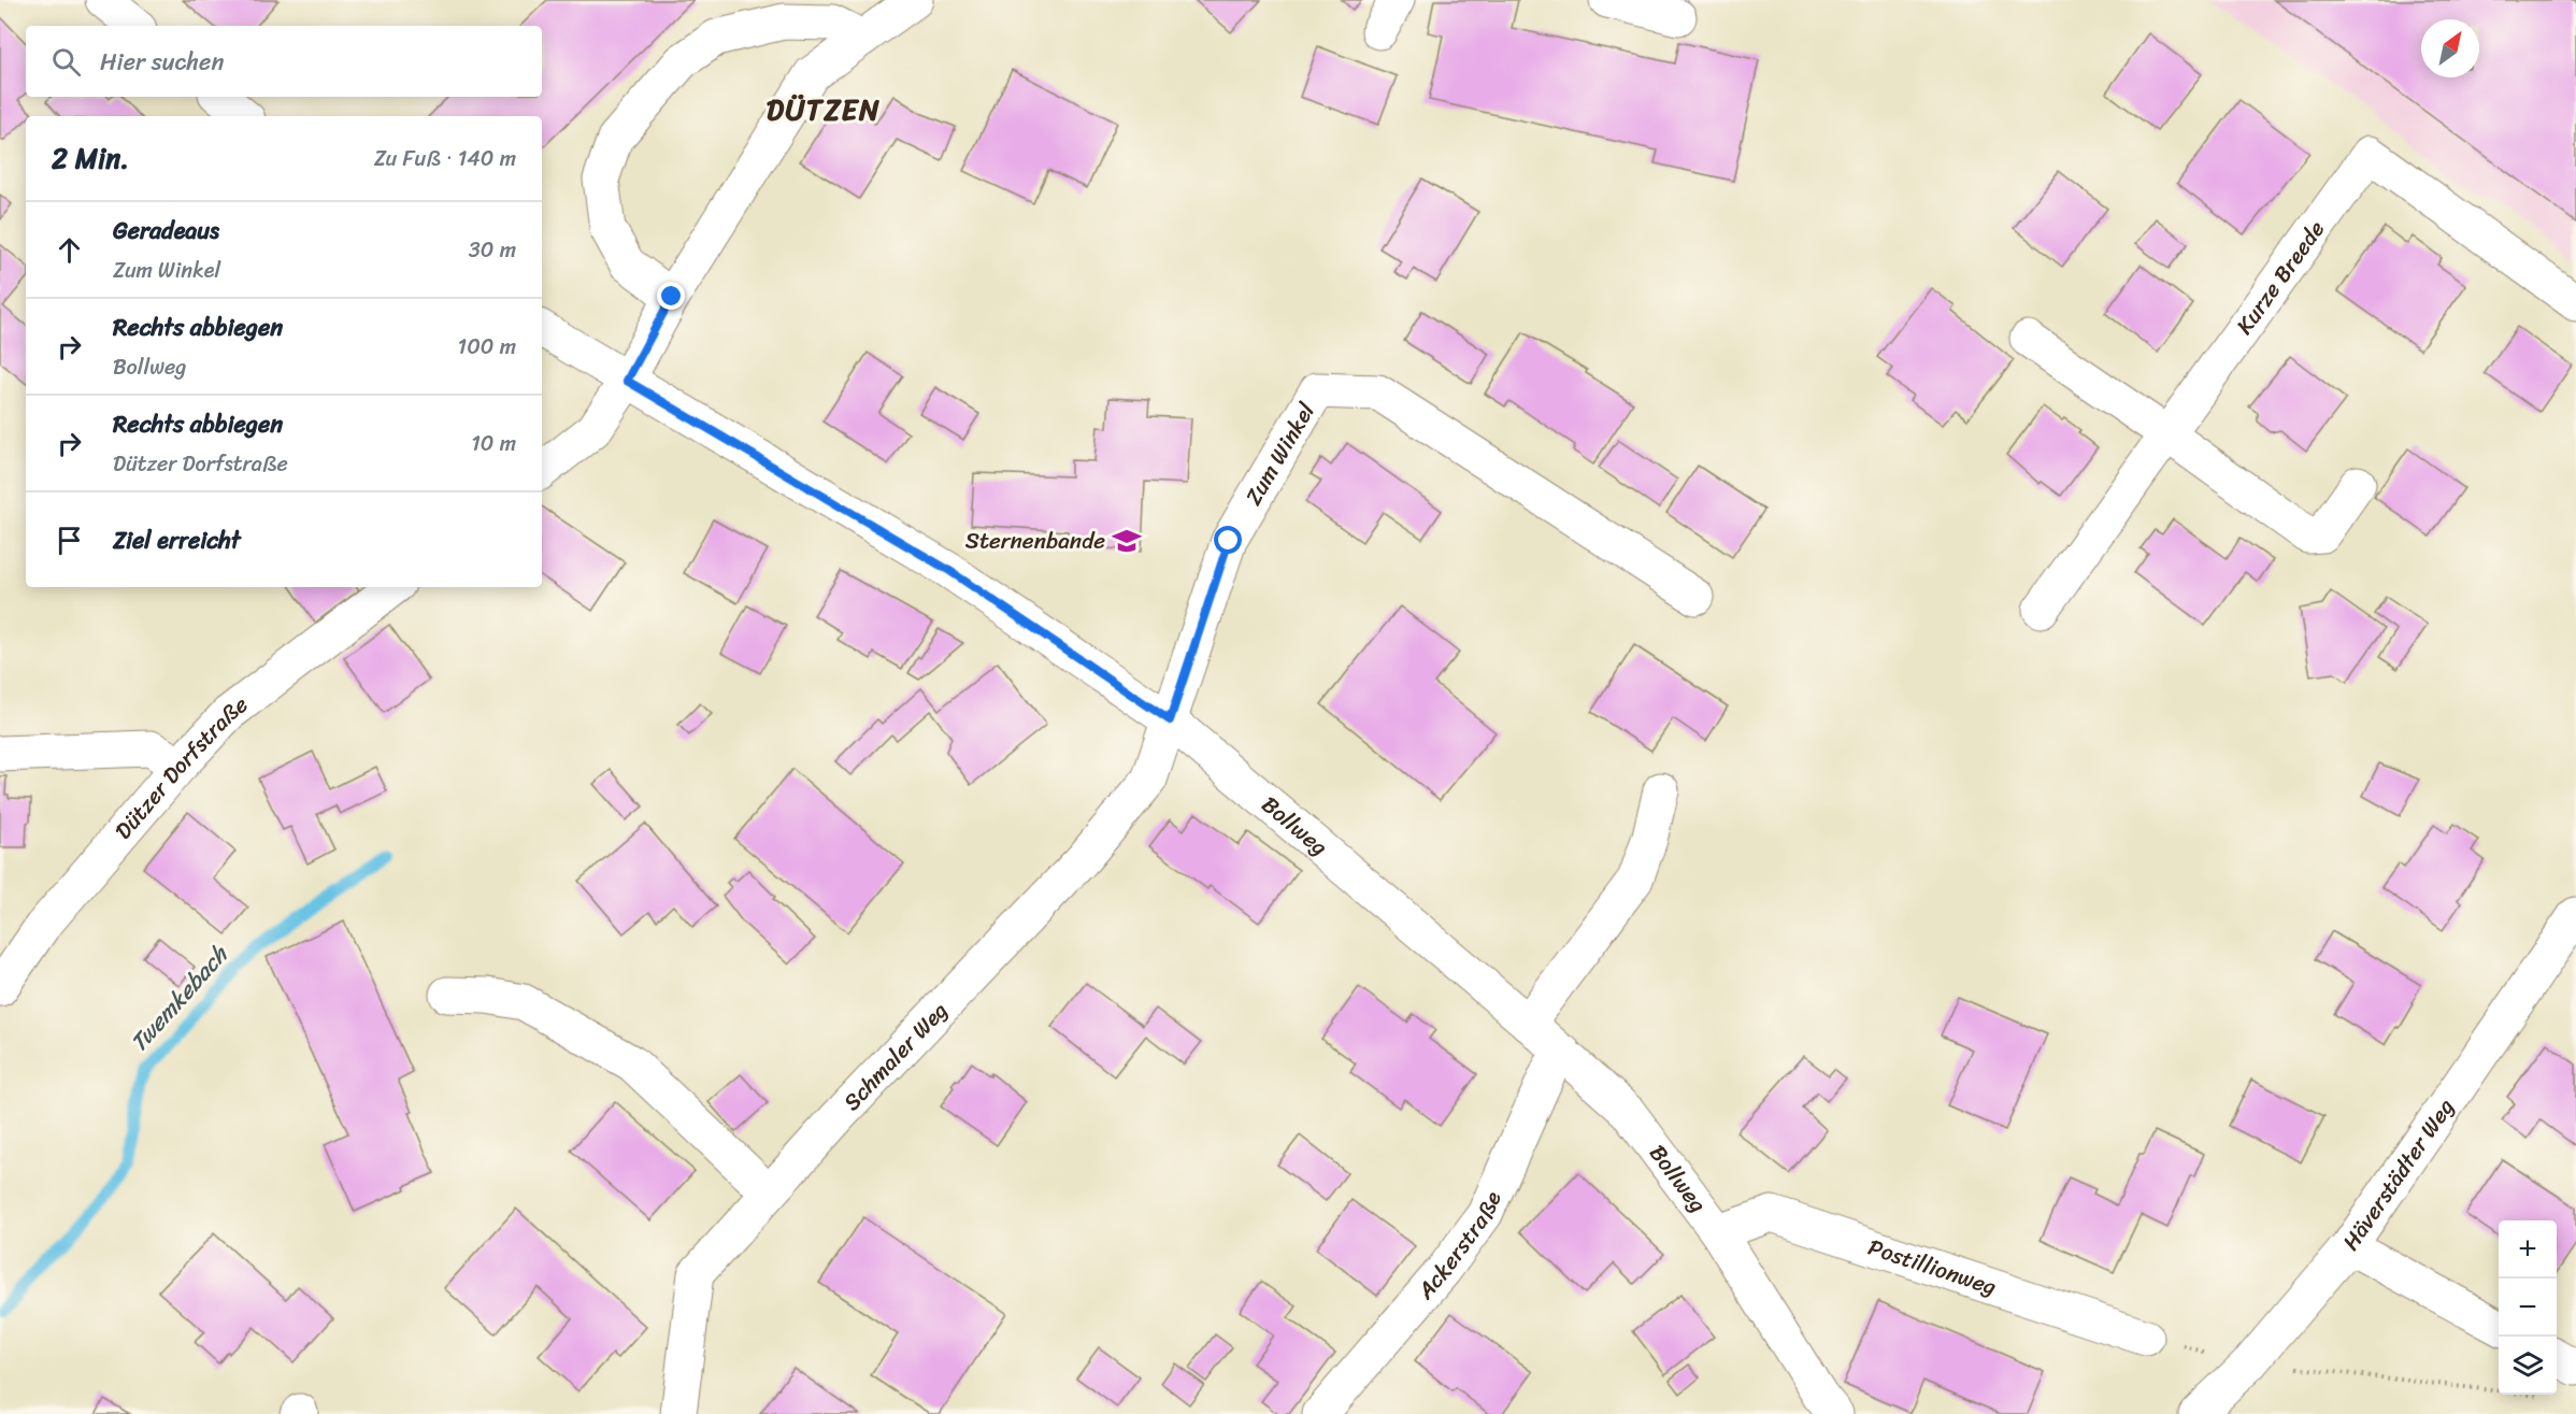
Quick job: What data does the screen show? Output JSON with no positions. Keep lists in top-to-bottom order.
{
  "streets": {
    "street": [
      "Kurze Breede",
      "Zum Winkel",
      "Dützer Dorfstraße",
      "Bollweg",
      "Schmaler Weg",
      "Häverstädter Weg",
      "Ackerstraße",
      "Postillionweg"
    ]
  },
  "crossings": [
    ["Zum Winkel", "Bollweg"],
    ["Zum Winkel", "Schmaler Weg"],
    ["Bollweg", "Schmaler Weg"],
    ["Bollweg", "Ackerstraße"],
    ["Bollweg", "Postillionweg"]
  ],
  "districts": ["DÜTZEN"],
  "water": ["Twemkebach"],
  "places": {
    "school or university": ["Sternenbande"]
  },
  "north": "top right",
  "page": {
    "search": "Hier suchen",
    "heading": ["2 Min.", "Zu Fuß · 140 m"],
    "list": [
      ["Geradeaus", "Zum Winkel", "30 m"],
      ["Rechts abbiegen", "Bollweg", "100 m"],
      ["Rechts abbiegen", "Dützer Dorfstraße", "10 m"],
      "Ziel erreicht"
    ],
    "map_buttons": ["+", "−"]
  }
}
